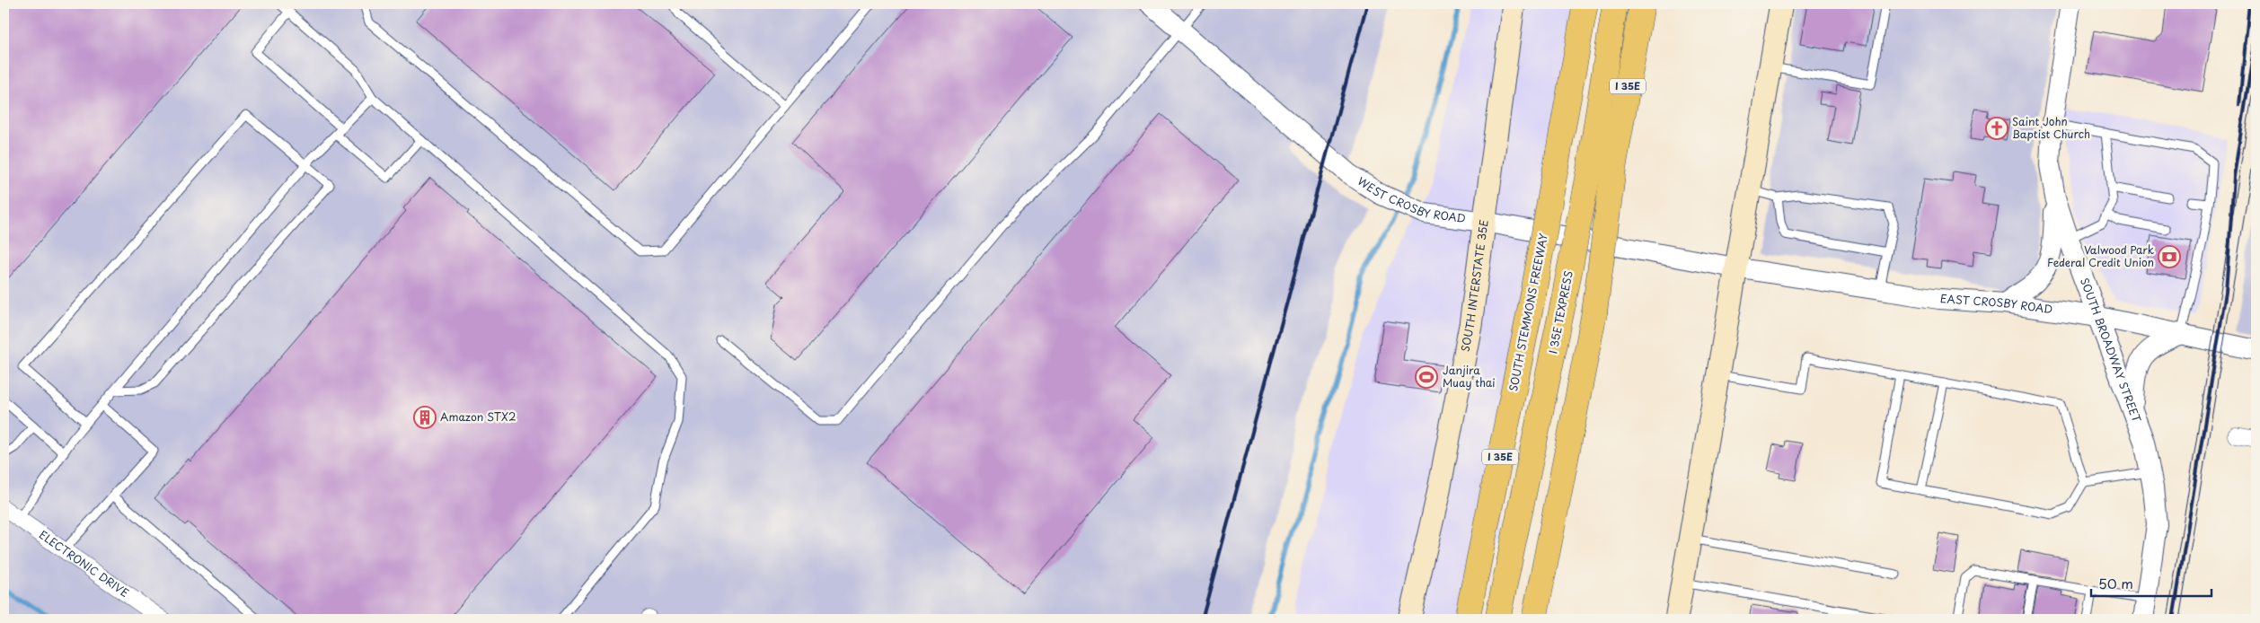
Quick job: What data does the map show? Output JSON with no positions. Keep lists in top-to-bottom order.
{
  "streets": {
    "highway": ["I 35E", "SOUTH STEMMONS FREEWAY", "I 35E TEXPRESS"],
    "main road": ["SOUTH INTERSTATE 35E"],
    "street": [
      "WEST CROSBY ROAD",
      "EAST CROSBY ROAD",
      "SOUTH BROADWAY STREET",
      "ELECTRONIC DRIVE"
    ]
  },
  "crossings": [
    ["WEST CROSBY ROAD", "SOUTH INTERSTATE 35E"],
    ["WEST CROSBY ROAD", "EAST CROSBY ROAD"],
    ["EAST CROSBY ROAD", "SOUTH BROADWAY STREET"]
  ],
  "places": {
    "church": ["Saint John Baptist Church"],
    "bank": ["Valwood Park Federal Credit Union"],
    "sports": ["Janjira Muay thai"],
    "building": ["Amazon STX2"]
  },
  "scale_bar": "50 m"
}
